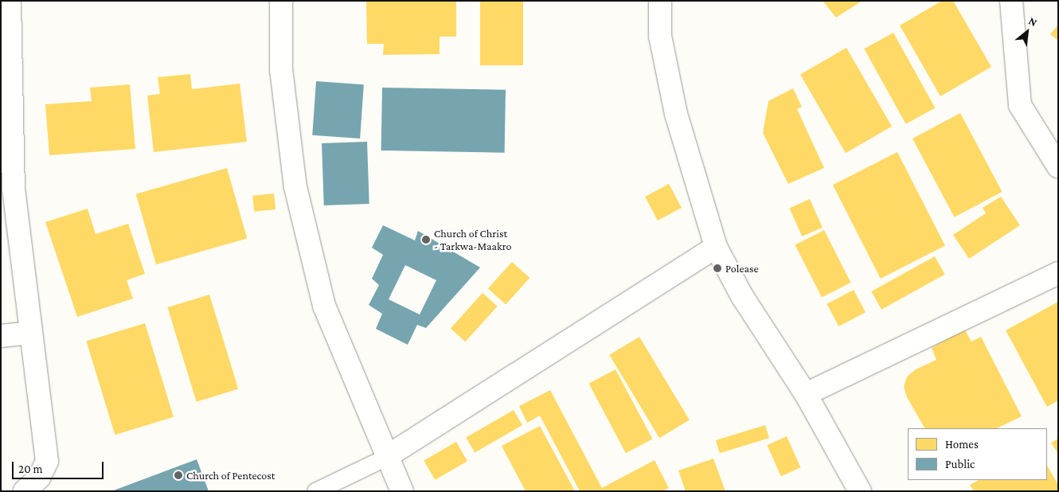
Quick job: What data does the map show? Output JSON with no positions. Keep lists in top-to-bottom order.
{
  "places": ["Church of Christ - Tarkwa-Maakro", "Polease", "Church of Pentecost"],
  "legend": ["Homes", "Public"],
  "scale_bar": "20 m",
  "north": "top right"
}
